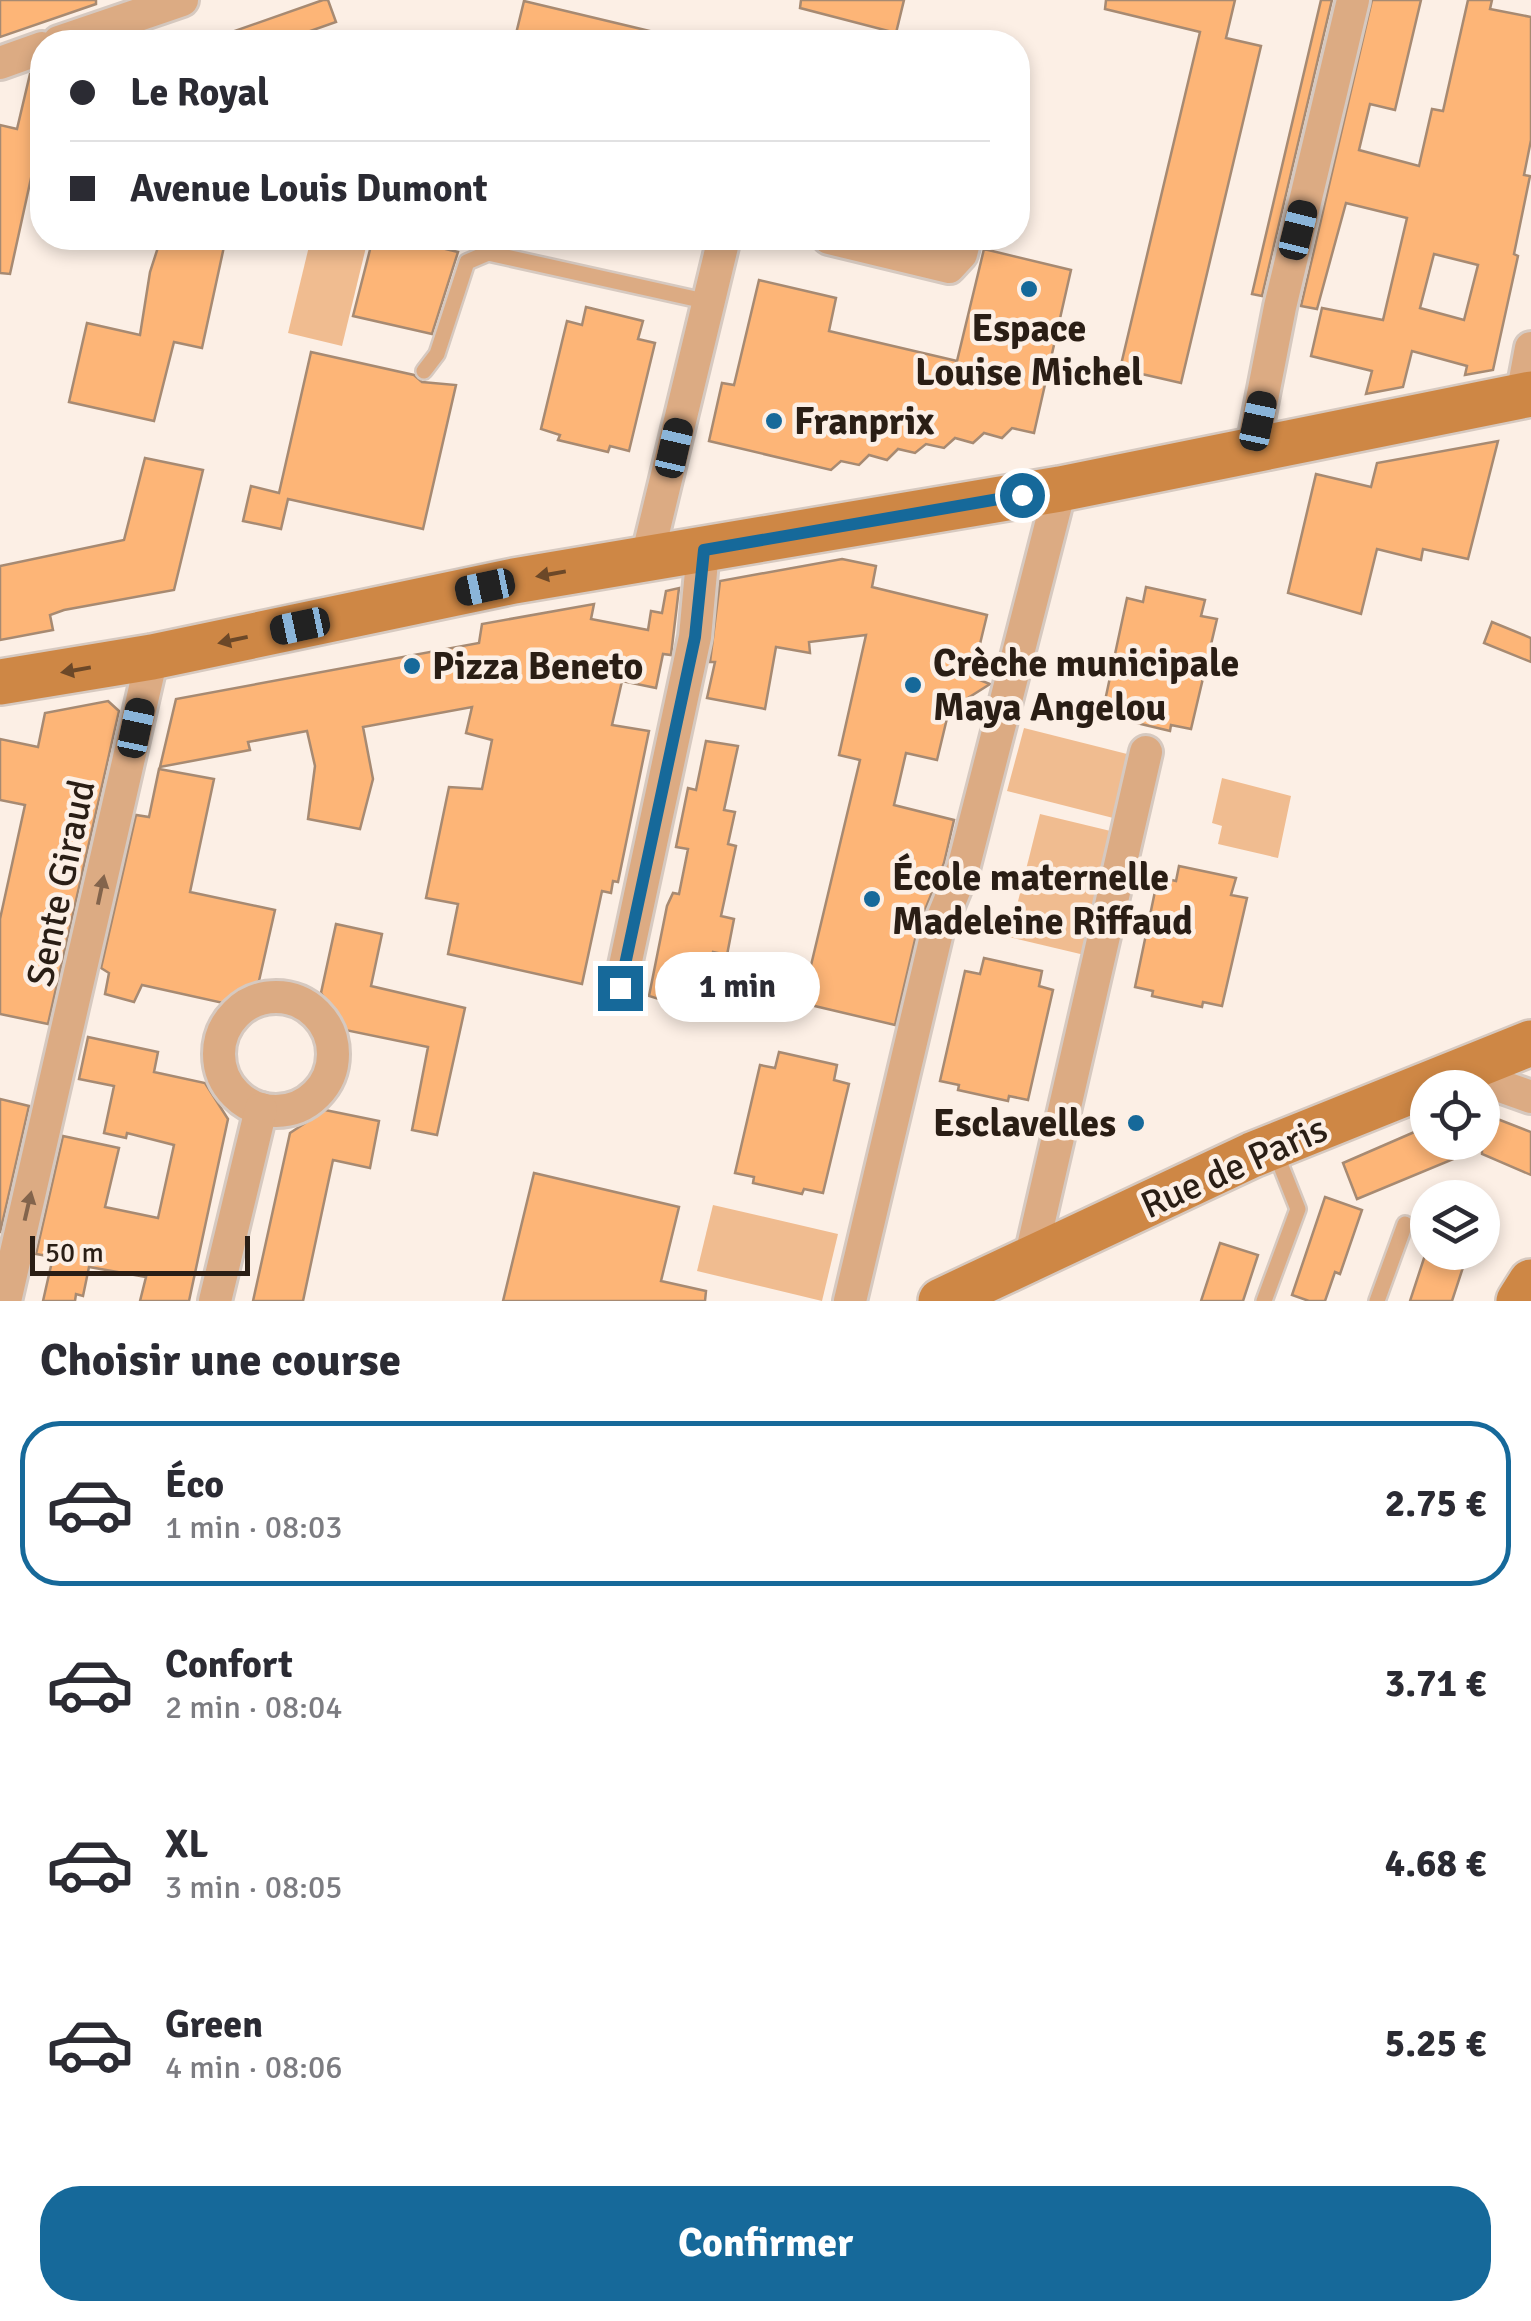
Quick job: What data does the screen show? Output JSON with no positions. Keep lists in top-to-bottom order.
{
  "streets": {
    "street": ["Sente Giraud", "Rue de Paris"]
  },
  "one_way": ["Sente Giraud"],
  "places": [
    "Espace Louise Michel",
    "Franprix",
    "Pizza Beneto",
    "Crèche municipale Maya Angelou",
    "École maternelle Madeleine Riffaud",
    "Esclavelles"
  ],
  "scale_bar": "50 m",
  "page": {
    "banner": ["Le Royal", "Avenue Louis Dumont"],
    "bubble": "1 min",
    "scale": "50 m",
    "heading": "Choisir une course",
    "list": [
      {
        "name": "Éco",
        "note": "1 min · 08:03",
        "value": "2.75 €"
      },
      {
        "name": "Confort",
        "note": "2 min · 08:04",
        "value": "3.71 €"
      },
      {
        "name": "XL",
        "note": "3 min · 08:05",
        "value": "4.68 €"
      },
      {
        "name": "Green",
        "note": "4 min · 08:06",
        "value": "5.25 €"
      }
    ],
    "buttons": "Confirmer"
  }
}
